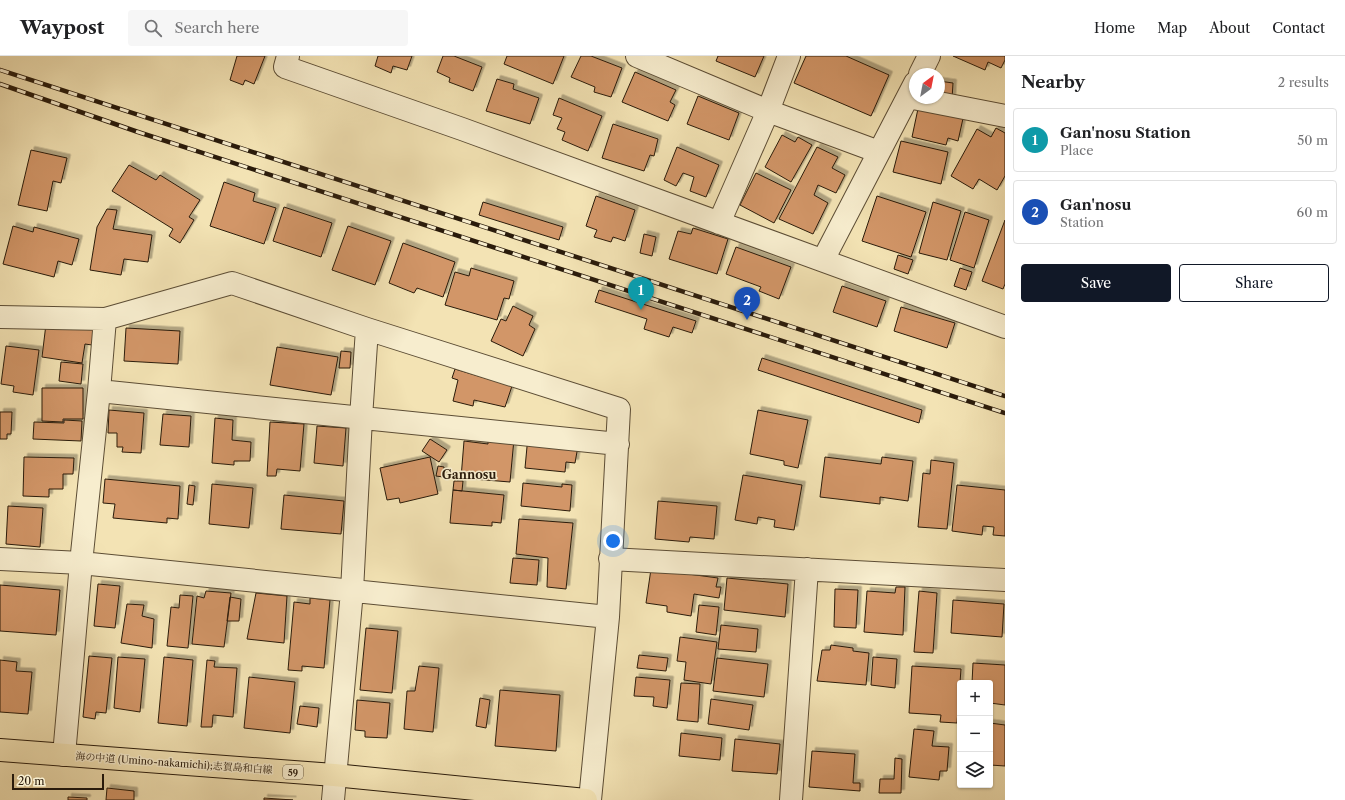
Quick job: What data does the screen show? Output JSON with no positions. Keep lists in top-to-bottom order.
{
  "streets": {
    "main road": ["海の中道 (Umino-nakamichi);志賀島和白線", "59"]
  },
  "districts": ["Gannosu"],
  "scale_bar": "20 m",
  "north": "top right",
  "page": {
    "header": "Waypost",
    "search": "Search here",
    "nav": [
      "Home",
      "Map",
      "About",
      "Contact"
    ],
    "heading": ["Nearby", "2 results"],
    "list": [
      {
        "mark": "1",
        "name": "Gan'nosu Station",
        "note": "Place",
        "value": "50 m"
      },
      {
        "mark": "2",
        "name": "Gan'nosu",
        "note": "Station",
        "value": "60 m"
      }
    ],
    "buttons": ["Save", "Share"],
    "pins": ["1", "2"],
    "map_buttons": ["+", "−"],
    "scale": "20 m"
  }
}
